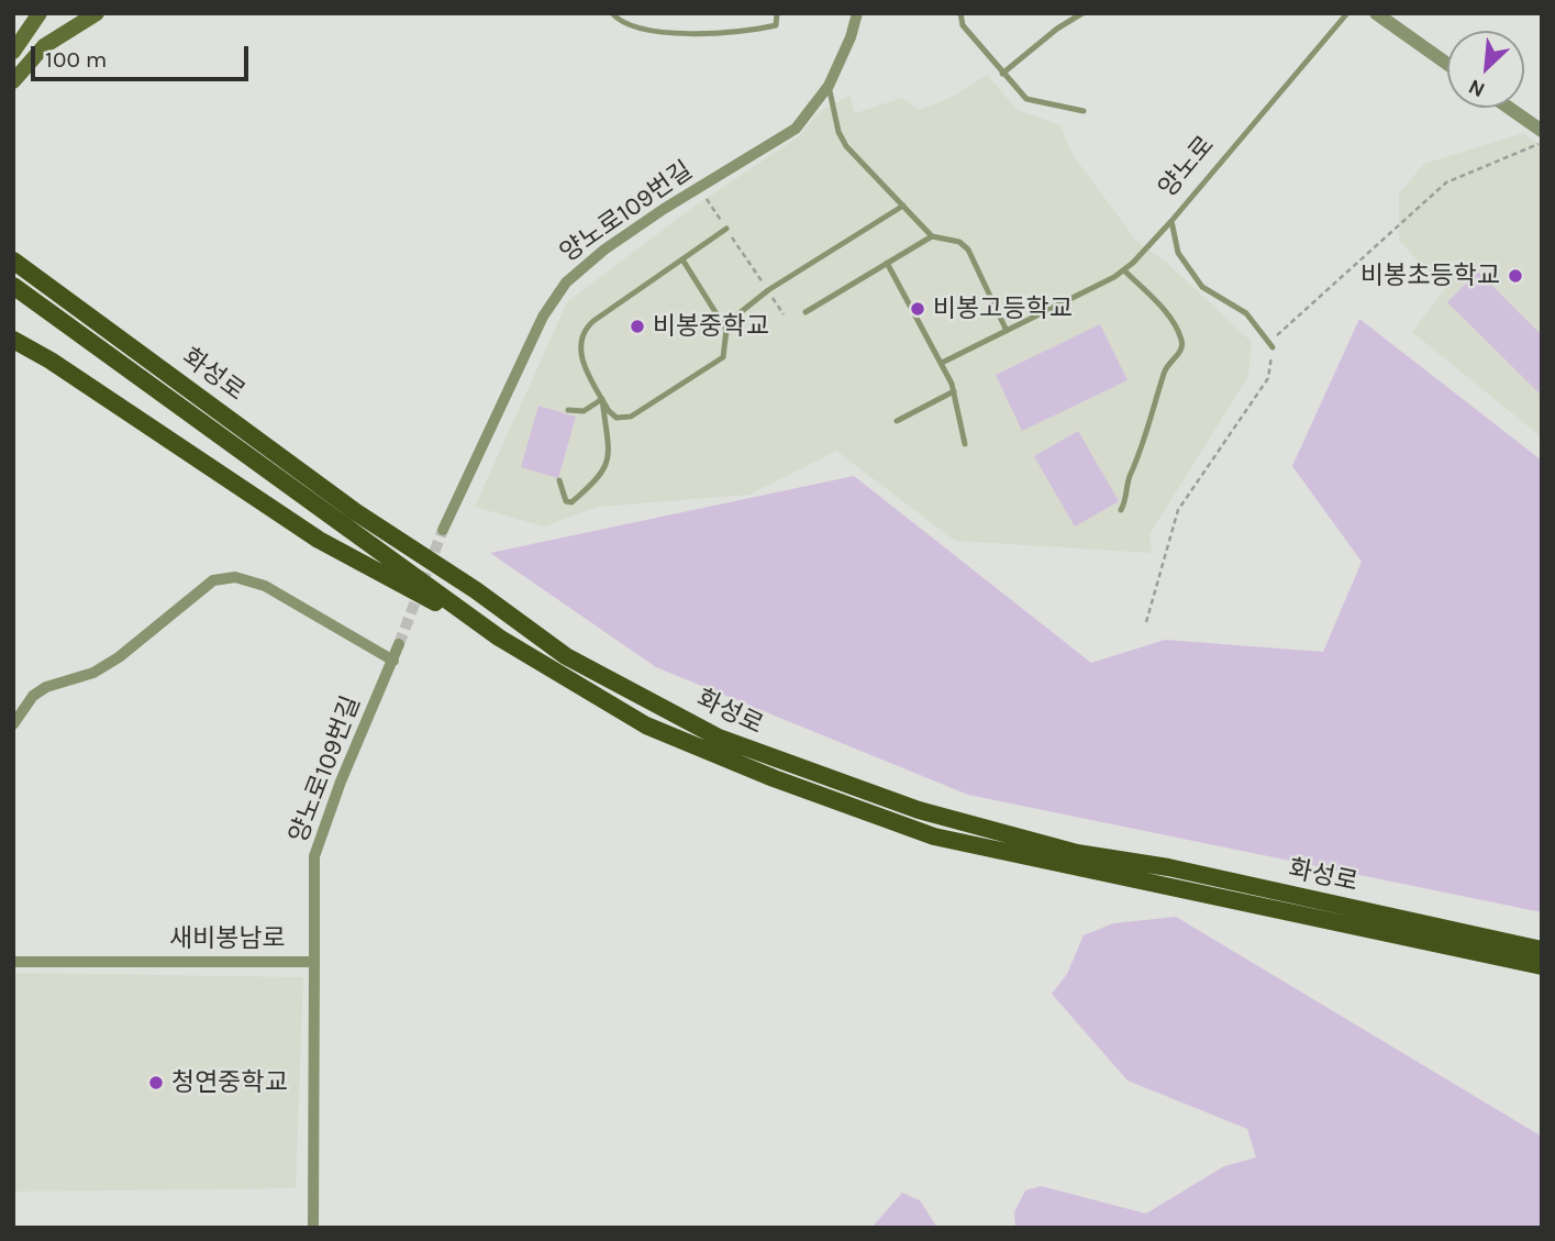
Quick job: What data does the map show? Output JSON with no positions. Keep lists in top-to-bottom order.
{
  "streets": {
    "main road": ["화성로"],
    "street": ["양노로109번길", "새비봉남로"],
    "lane": ["양노로"]
  },
  "crossings": [
    ["양노로109번길", "새비봉남로"]
  ],
  "places": [
    "비봉초등학교",
    "비봉고등학교",
    "비봉중학교",
    "청연중학교"
  ],
  "scale_bar": "100 m",
  "north": "bottom left"
}
